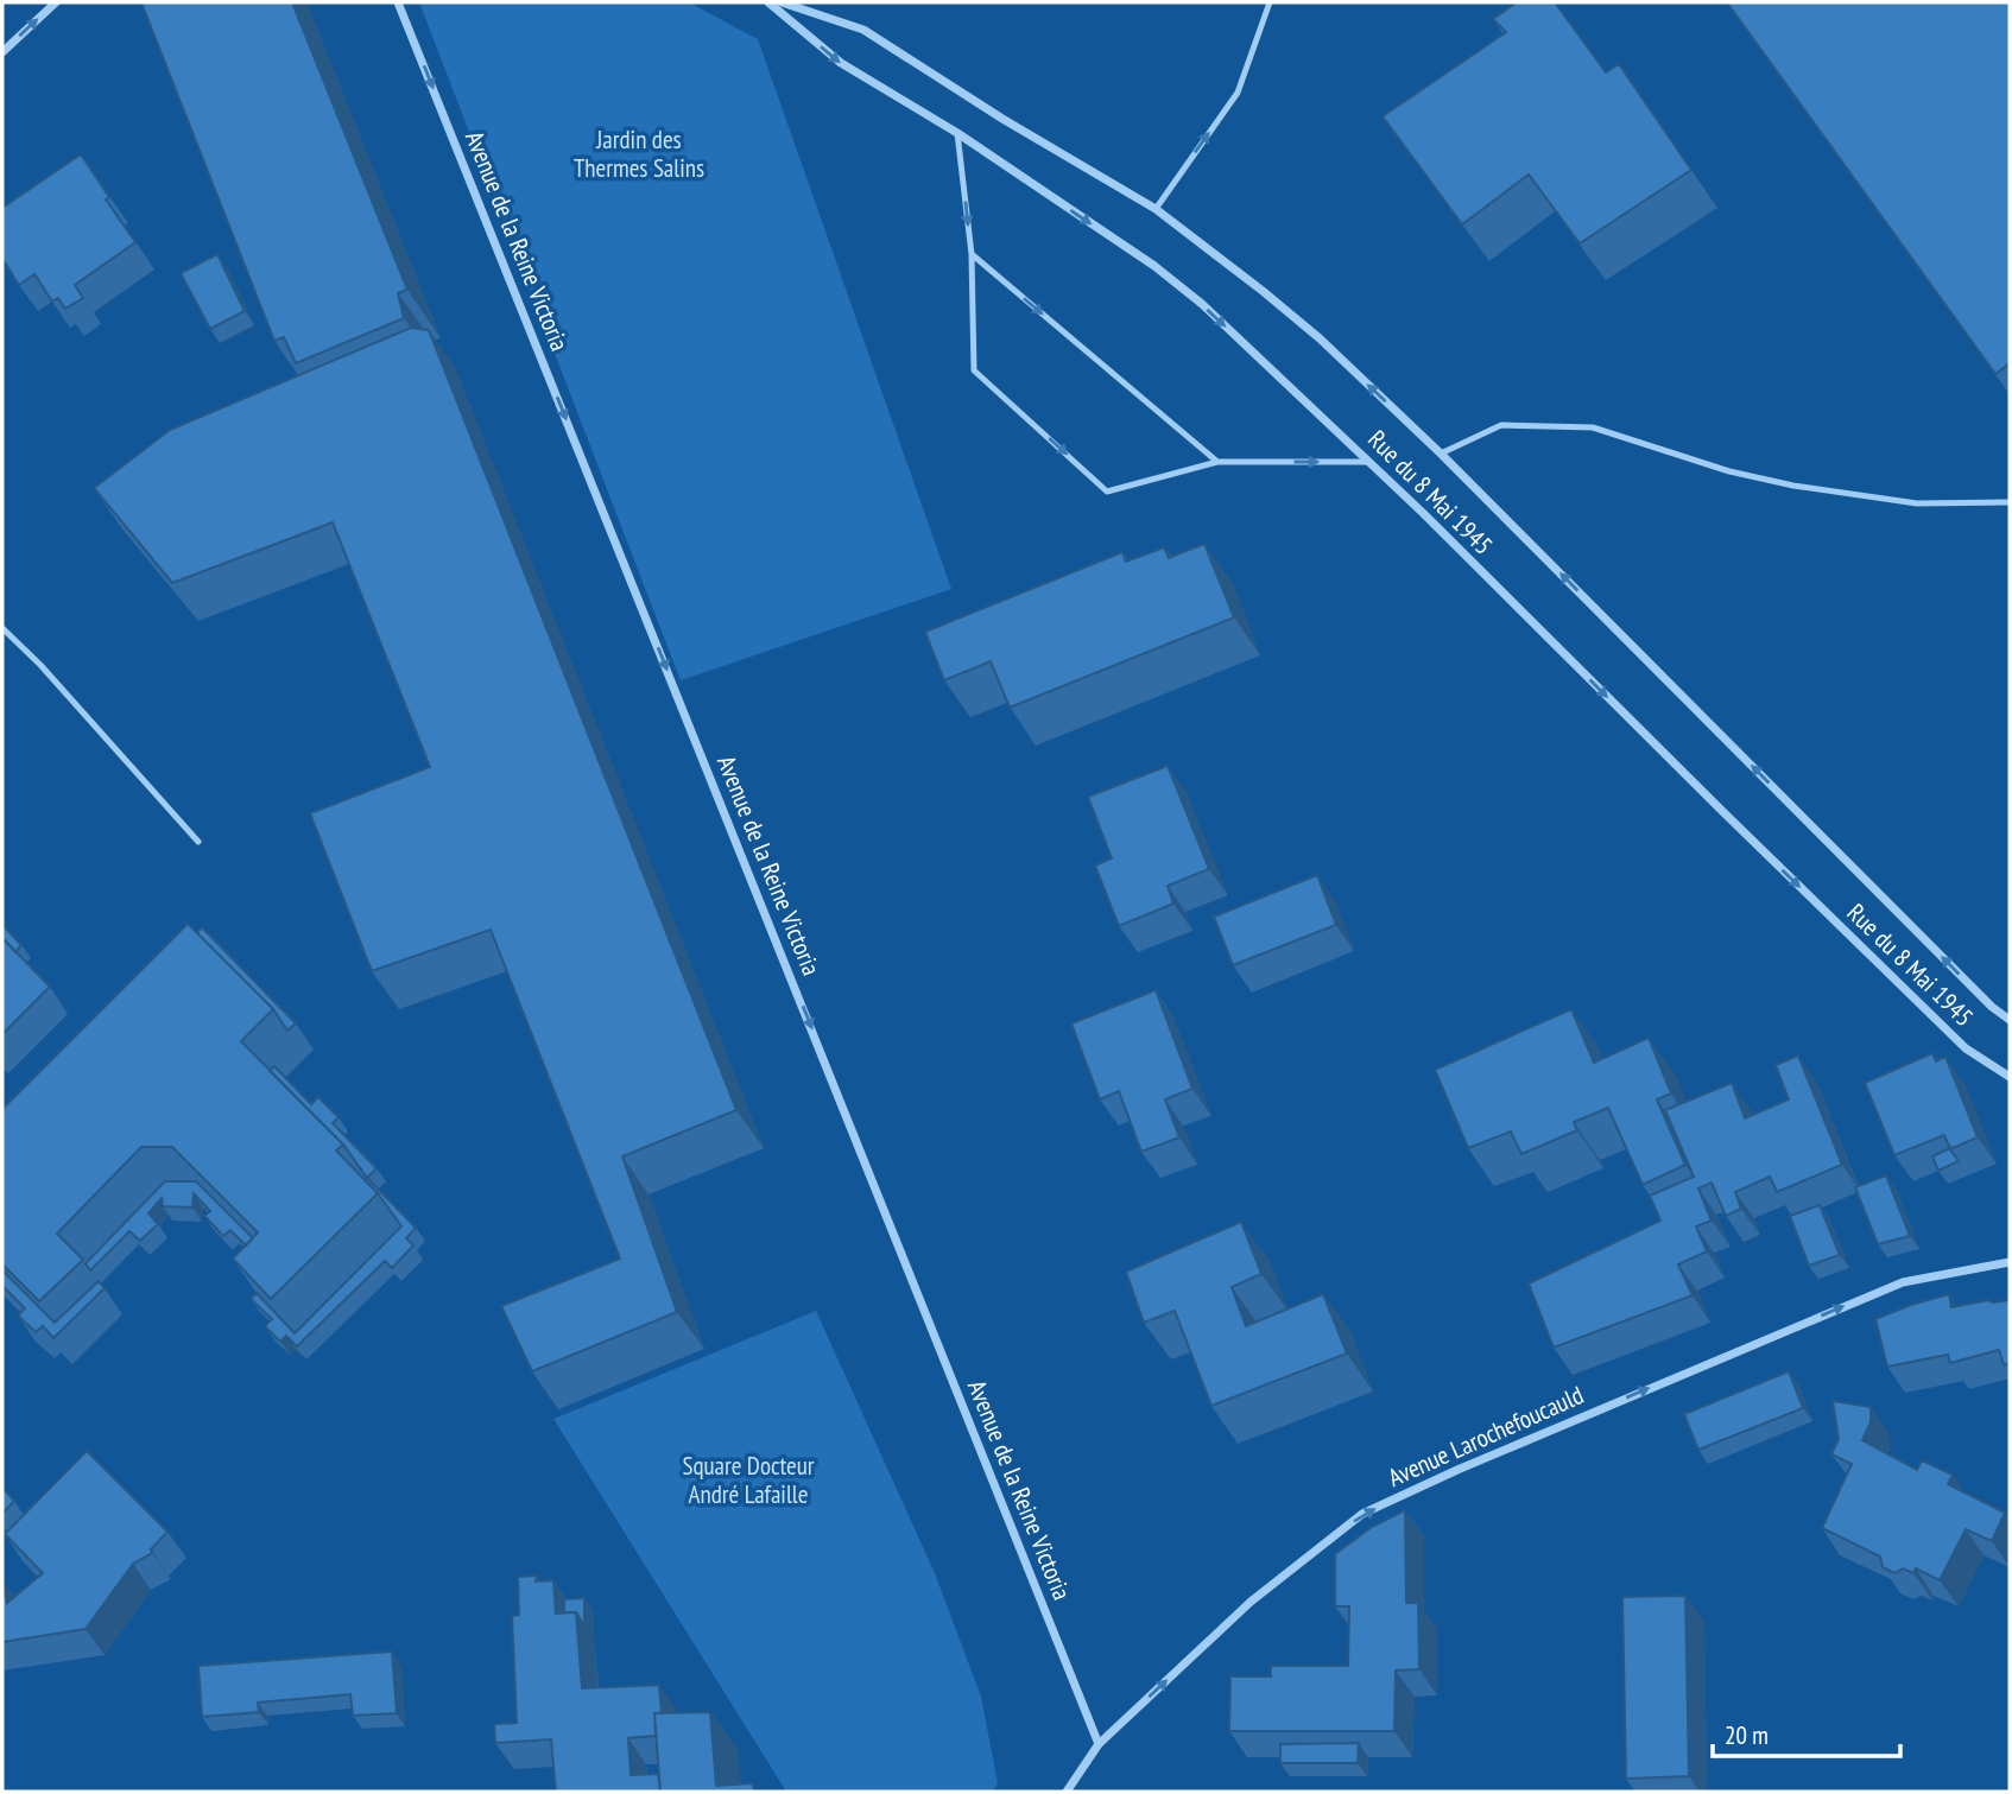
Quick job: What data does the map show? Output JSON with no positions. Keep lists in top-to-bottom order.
{
  "streets": {
    "street": ["Avenue de la Reine Victoria", "Rue du 8 Mai 1945", "Avenue Larochefoucauld"]
  },
  "crossings": [
    ["Avenue de la Reine Victoria", "Avenue Larochefoucauld"]
  ],
  "one_way": ["Avenue de la Reine Victoria", "Avenue Larochefoucauld"],
  "parks": ["Jardin des Thermes Salins", "Square Docteur André Lafaille"],
  "scale_bar": "20 m"
}
